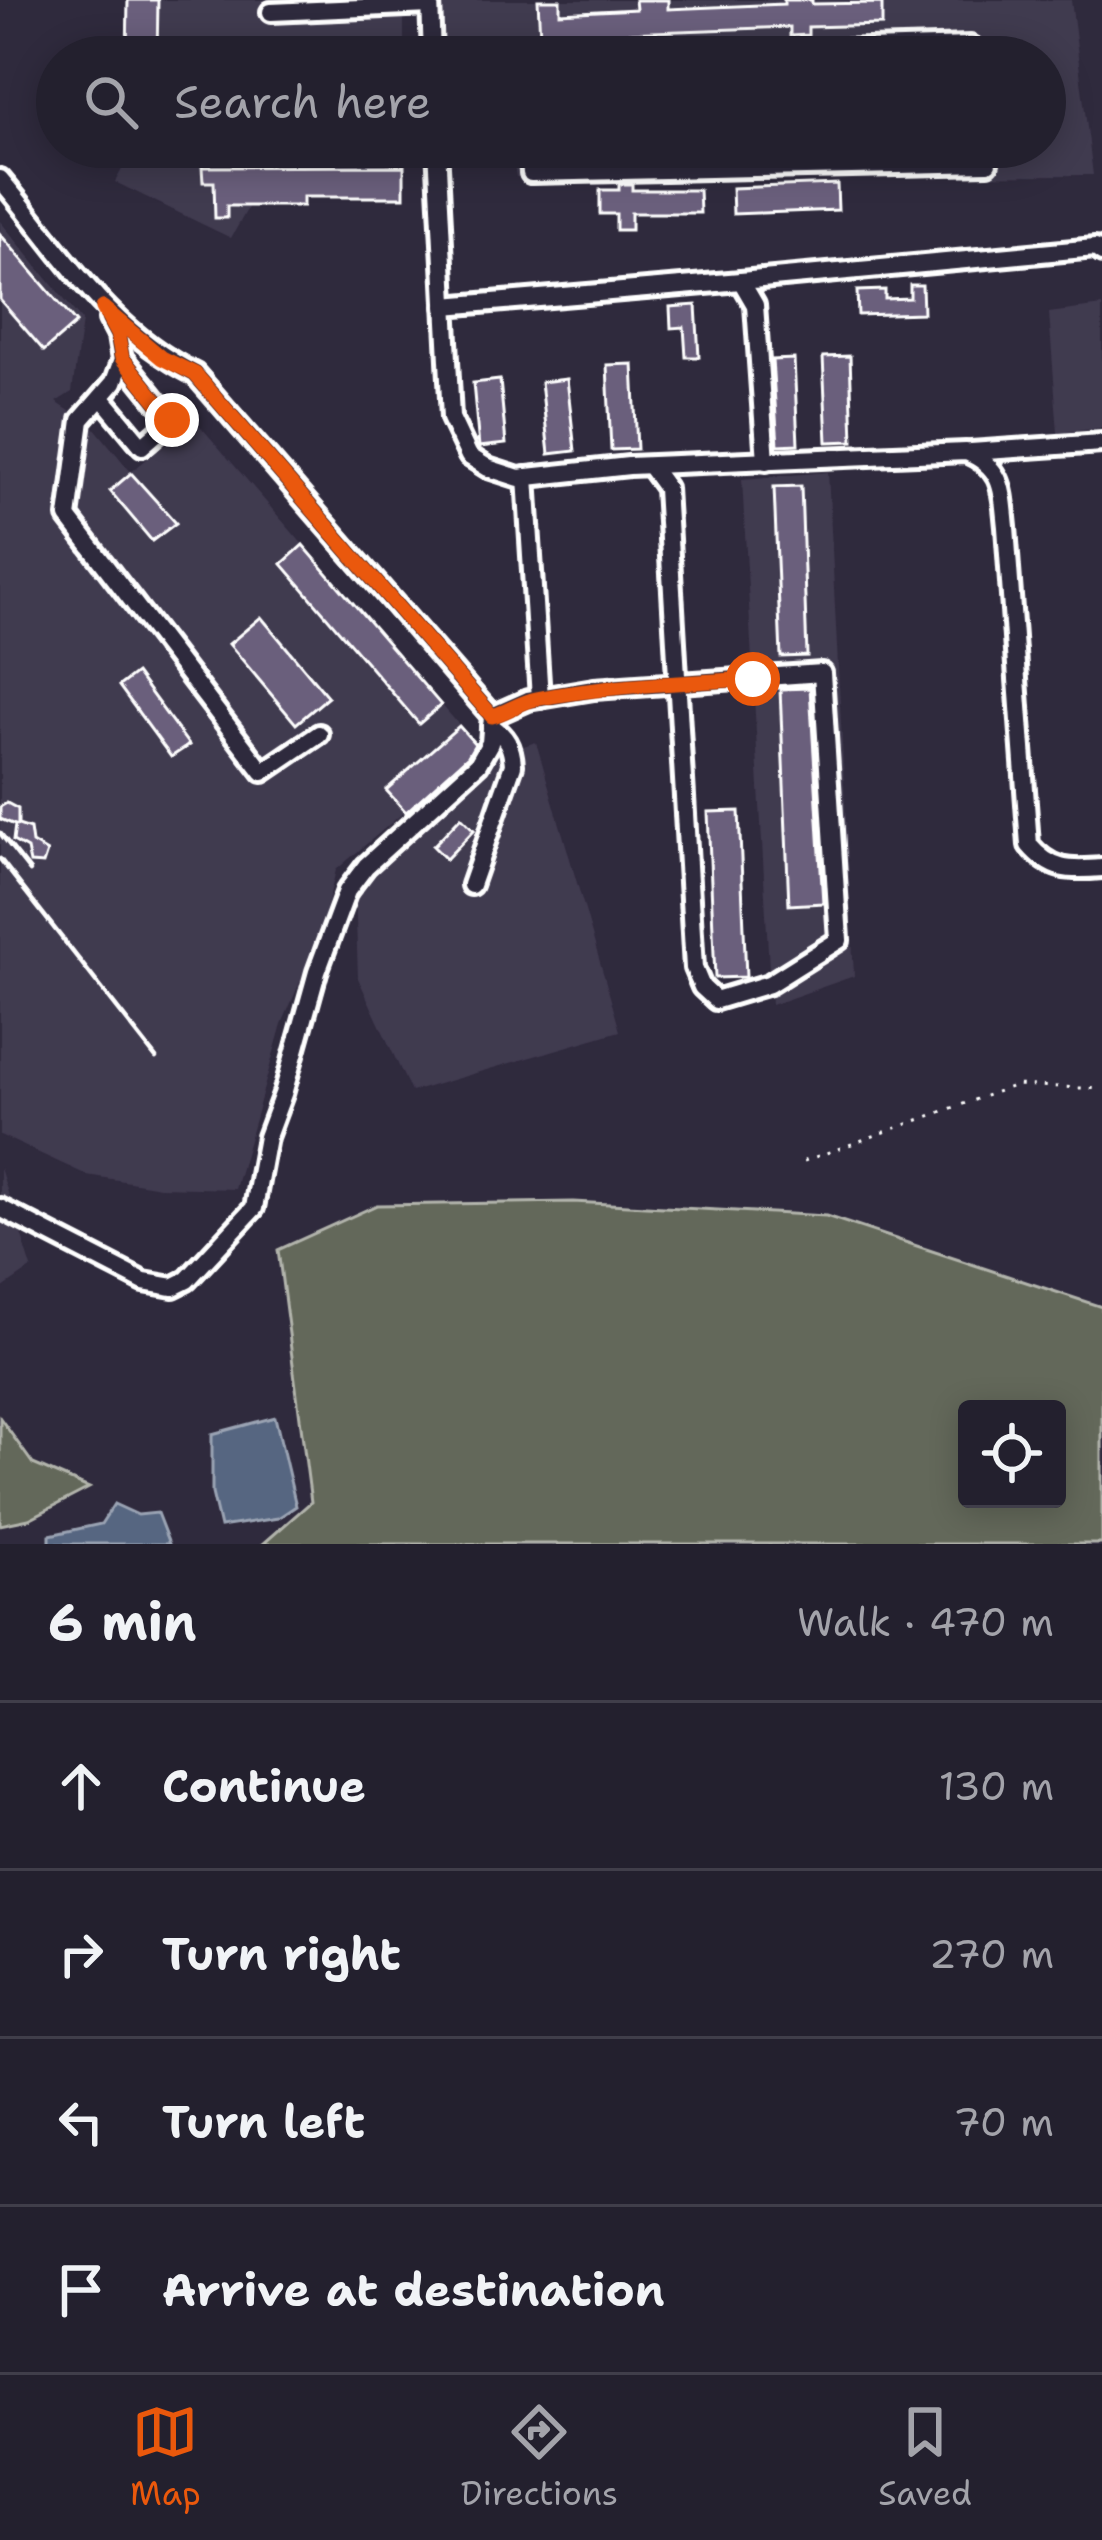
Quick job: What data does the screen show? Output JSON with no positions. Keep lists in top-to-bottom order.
{
  "page": {
    "search": "Search here",
    "heading": ["6 min", "Walk · 470 m"],
    "list": [
      ["Continue", "130 m"],
      ["Turn right", "270 m"],
      ["Turn left", "70 m"],
      "Arrive at destination"
    ],
    "nav": ["Map", "Directions", "Saved"]
  }
}
